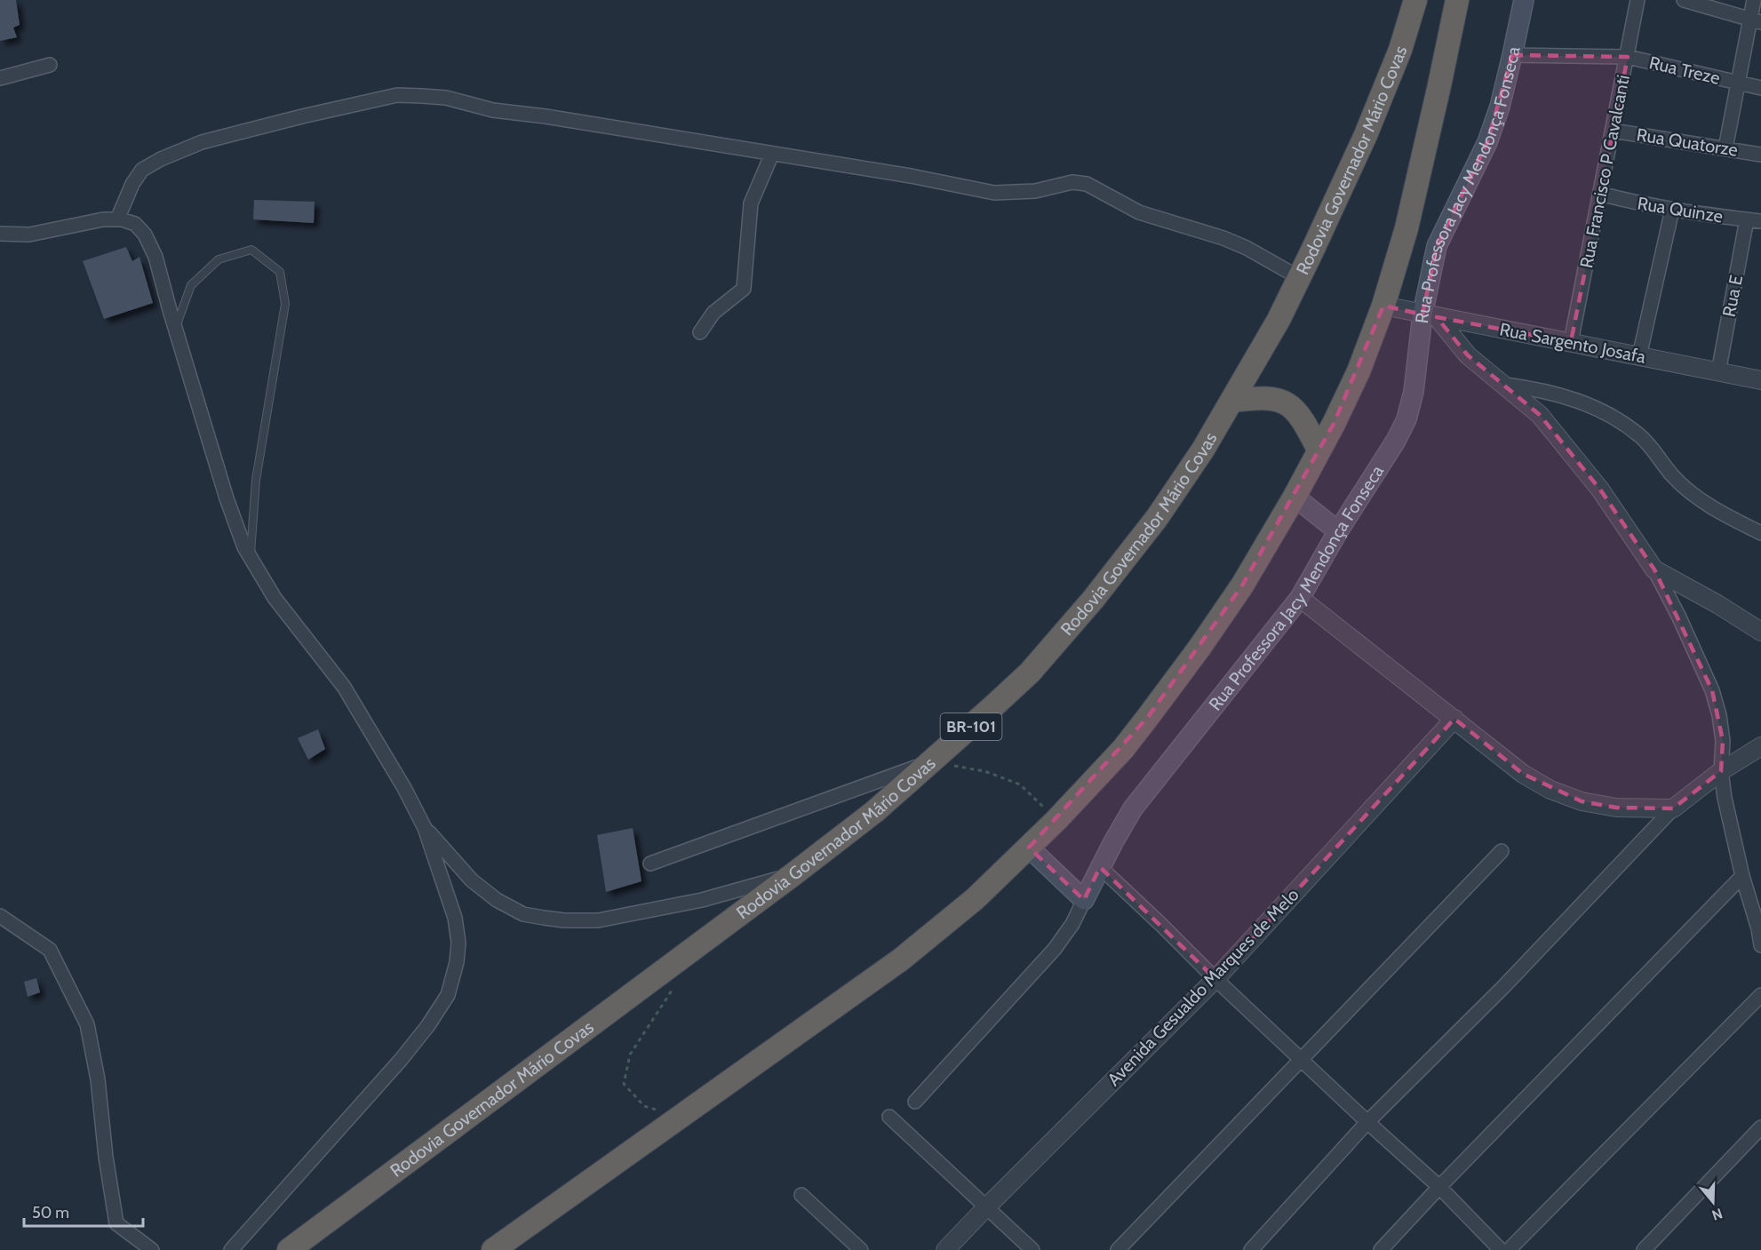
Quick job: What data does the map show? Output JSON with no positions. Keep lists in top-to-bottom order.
{
  "streets": {
    "highway": ["Rodovia Governador Mário Covas", "BR-101"],
    "main road": ["Rua Professora Jacy Mendonça Fonseca"],
    "street": [
      "Rua Treze",
      "Rua Quatorze",
      "Rua Francisco P Cavalcanti",
      "Rua Quinze",
      "Rua E",
      "Rua Sargento Josafa",
      "Avenida Gesualdo Marques de Melo"
    ]
  },
  "crossings": [
    ["Rua Treze", "Rua Francisco P Cavalcanti"],
    ["Rua Treze", "Rua Professora Jacy Mendonça Fonseca"],
    ["Rua Quatorze", "Rua Francisco P Cavalcanti"],
    ["Rua Francisco P Cavalcanti", "Rua Quinze"],
    ["Rua Francisco P Cavalcanti", "Rua Sargento Josafa"],
    ["Rua Professora Jacy Mendonça Fonseca", "Rua Sargento Josafa"],
    ["Rua Quinze", "Rua E"],
    ["Rua E", "Rua Sargento Josafa"]
  ],
  "scale_bar": "50 m",
  "north": "bottom"
}
